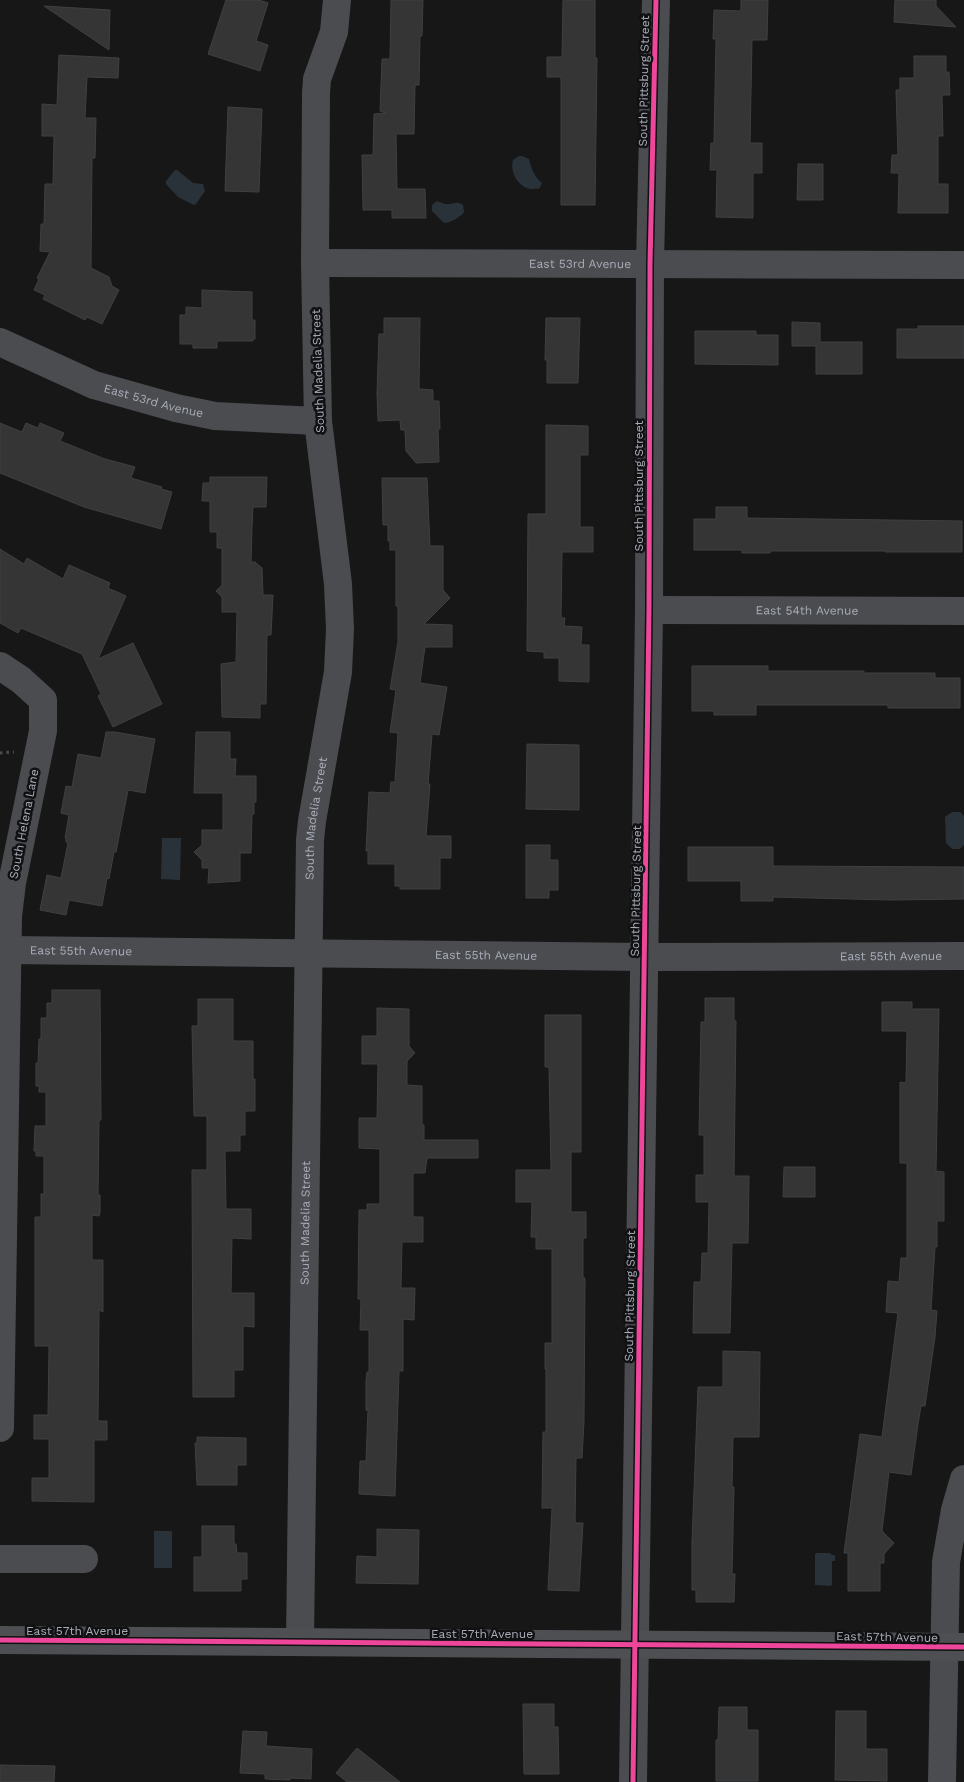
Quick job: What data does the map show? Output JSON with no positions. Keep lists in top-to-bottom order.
{
  "streets": {
    "main road": ["East 57th Avenue"],
    "street": [
      "South Pittsburg Street",
      "East 53rd Avenue",
      "South Madelia Street",
      "East 54th Avenue",
      "South Helena Lane",
      "East 55th Avenue"
    ]
  },
  "crossings": [
    ["South Pittsburg Street", "East 53rd Avenue"],
    ["South Pittsburg Street", "East 54th Avenue"],
    ["South Pittsburg Street", "East 55th Avenue"],
    ["South Pittsburg Street", "East 57th Avenue"],
    ["East 53rd Avenue", "South Madelia Street"],
    ["South Madelia Street", "East 55th Avenue"],
    ["South Madelia Street", "East 57th Avenue"],
    ["South Helena Lane", "East 55th Avenue"]
  ]
}
